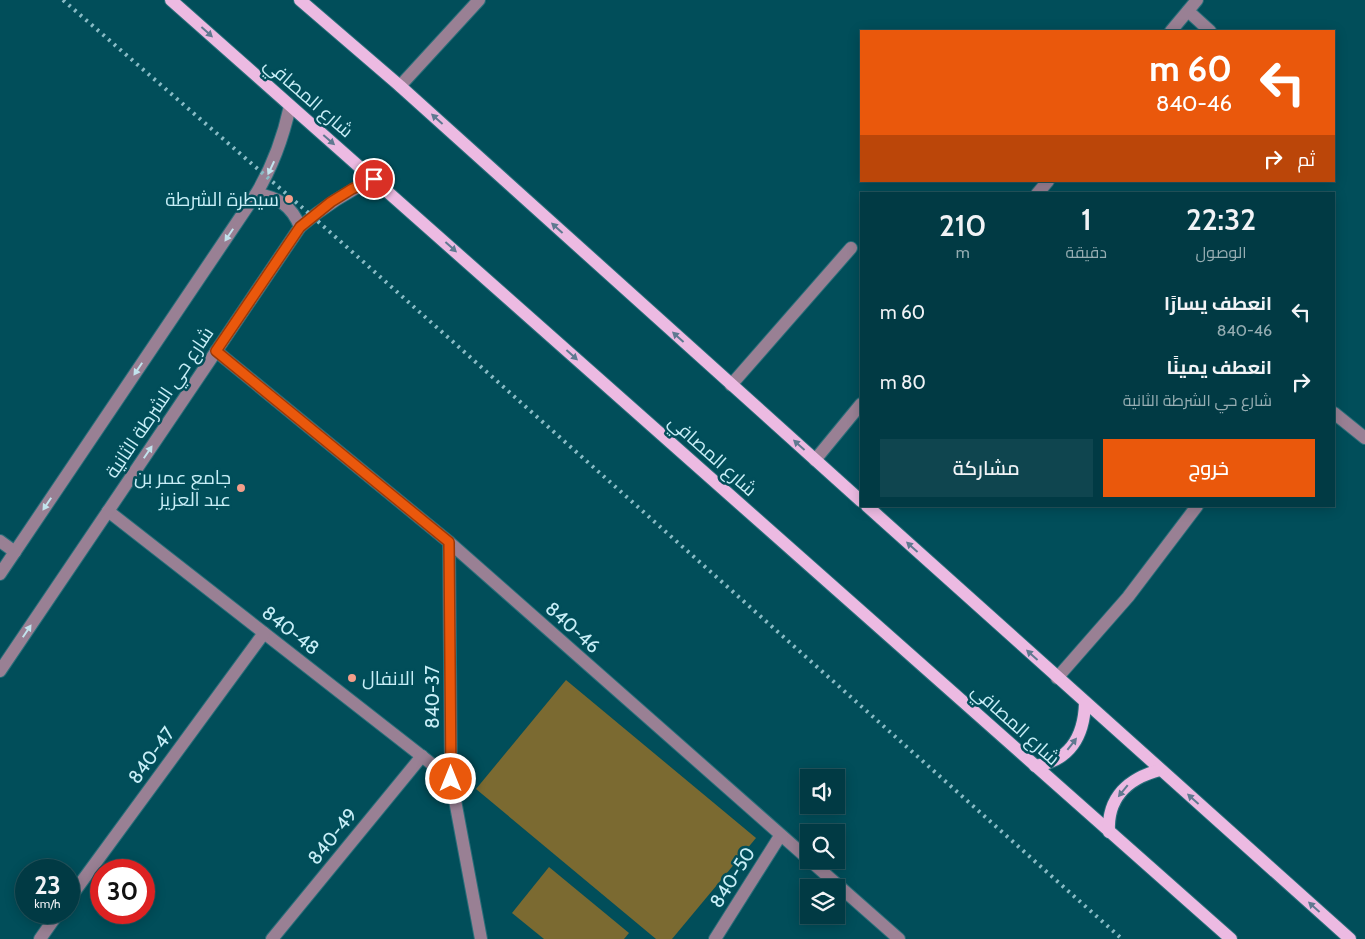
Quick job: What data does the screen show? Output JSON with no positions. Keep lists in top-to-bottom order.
{
  "streets": {
    "main road": ["شارع المصافي"],
    "street": [
      "شارع حي الشرطة الثانية",
      "840-46",
      "840-48",
      "840-37",
      "840-47",
      "840-49",
      "840-50"
    ]
  },
  "crossings": [
    ["شارع المصافي", "شارع حي الشرطة الثانية"],
    ["شارع حي الشرطة الثانية", "840-46"],
    ["شارع حي الشرطة الثانية", "840-48"],
    ["840-46", "840-37"],
    ["840-46", "840-50"],
    ["840-48", "840-37"],
    ["840-48", "840-47"],
    ["840-48", "840-49"]
  ],
  "places": ["سيطرة الشرطة", "جامع عمر بن عبد العزيز", "الانفال"],
  "page": {
    "turn": ["60 m", "840-46"],
    "then": "ثم",
    "eta": [
      "22:32",
      "الوصول",
      "1",
      "دقيقة",
      "210",
      "m"
    ],
    "list": [
      {
        "name": "انعطف يسارًا",
        "note": "840-46",
        "value": "60 m"
      },
      {
        "name": "انعطف يمينًا",
        "note": "شارع حي الشرطة الثانية",
        "value": "80 m"
      }
    ],
    "buttons": ["خروج", "مشاركة"],
    "speed": "23 km/h",
    "limit": "30"
  }
}
